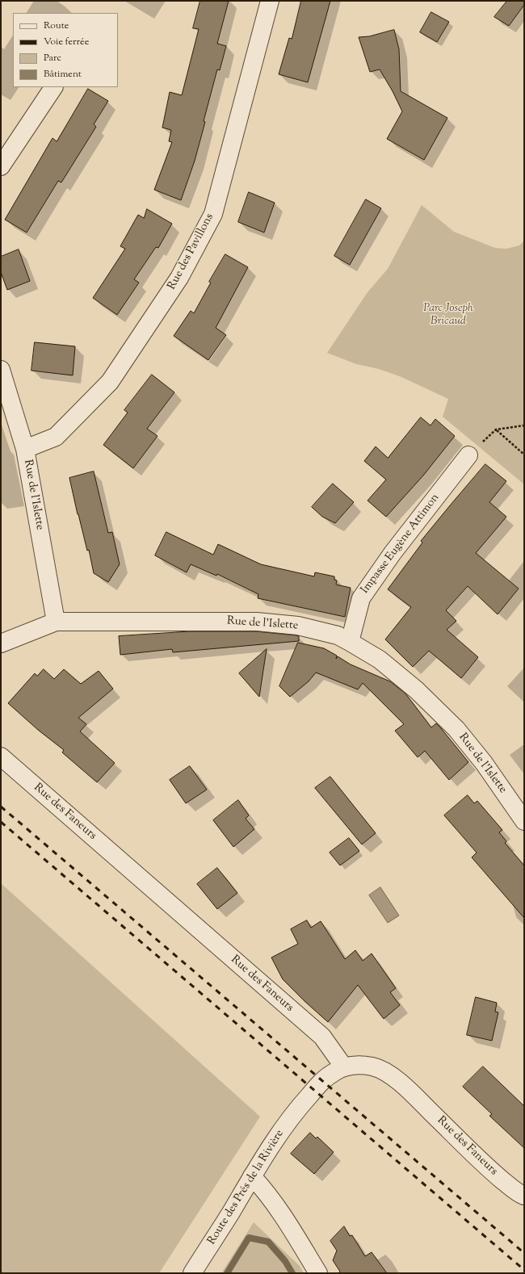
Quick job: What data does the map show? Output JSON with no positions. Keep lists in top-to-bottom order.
{
  "streets": {
    "street": [
      "Rue des Pavillons",
      "Rue de l'Islette",
      "Impasse Eugène Attimon",
      "Rue des Faneurs",
      "Route des Prés de la Rivière"
    ]
  },
  "crossings": [
    ["Rue des Pavillons", "Rue de l'Islette"],
    ["Rue de l'Islette", "Impasse Eugène Attimon"],
    ["Rue des Faneurs", "Route des Prés de la Rivière"]
  ],
  "parks": ["Parc Joseph Bricaud"],
  "legend": [
    "Route",
    "Voie ferrée",
    "Parc",
    "Bâtiment"
  ]
}
